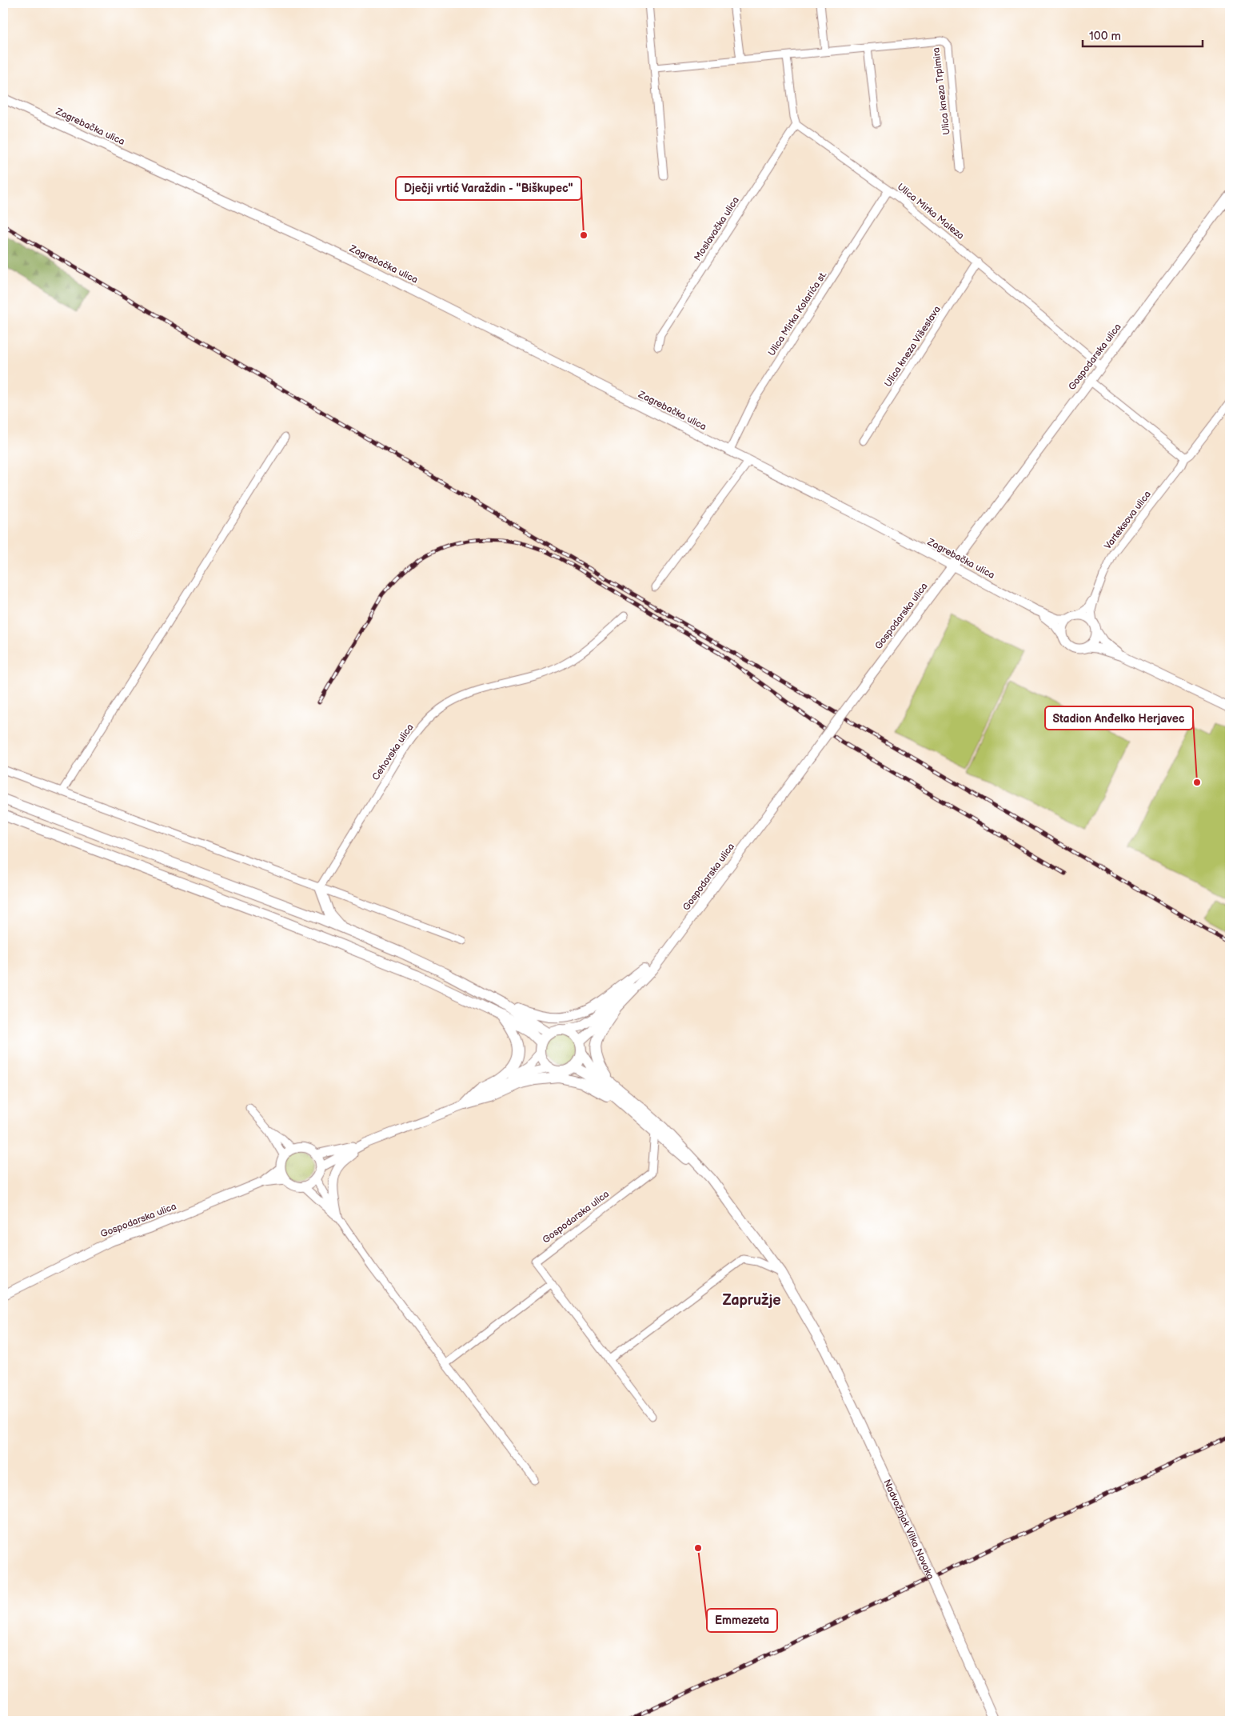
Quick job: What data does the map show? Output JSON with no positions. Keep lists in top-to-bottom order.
{
  "streets": {
    "main road": ["Zagrebačka ulica", "Gospodarska ulica", "Nadvožnjak Vilka Novaka"],
    "street": [
      "Ulica kneza Trpimira",
      "Ulica Mirka Maleza",
      "Moslavačka ulica",
      "Ulica Mirka Kolarića st.",
      "Ulica kneza Višeslava",
      "Varteksova ulica",
      "Cehovska ulica"
    ]
  },
  "crossings": [
    ["Zagrebačka ulica", "Ulica Mirka Kolarića st."],
    ["Zagrebačka ulica", "Gospodarska ulica"],
    ["Zagrebačka ulica", "Varteksova ulica"],
    ["Ulica Mirka Maleza", "Moslavačka ulica"],
    ["Ulica Mirka Maleza", "Ulica Mirka Kolarića st."],
    ["Ulica Mirka Maleza", "Ulica kneza Višeslava"],
    ["Ulica Mirka Maleza", "Gospodarska ulica"]
  ],
  "districts": ["Zapružje"],
  "places": ["Dječji vrtić Varaždin - \"Biškupec\"", "Stadion Anđelko Herjavec", "Emmezeta"],
  "scale_bar": "100 m"
}
